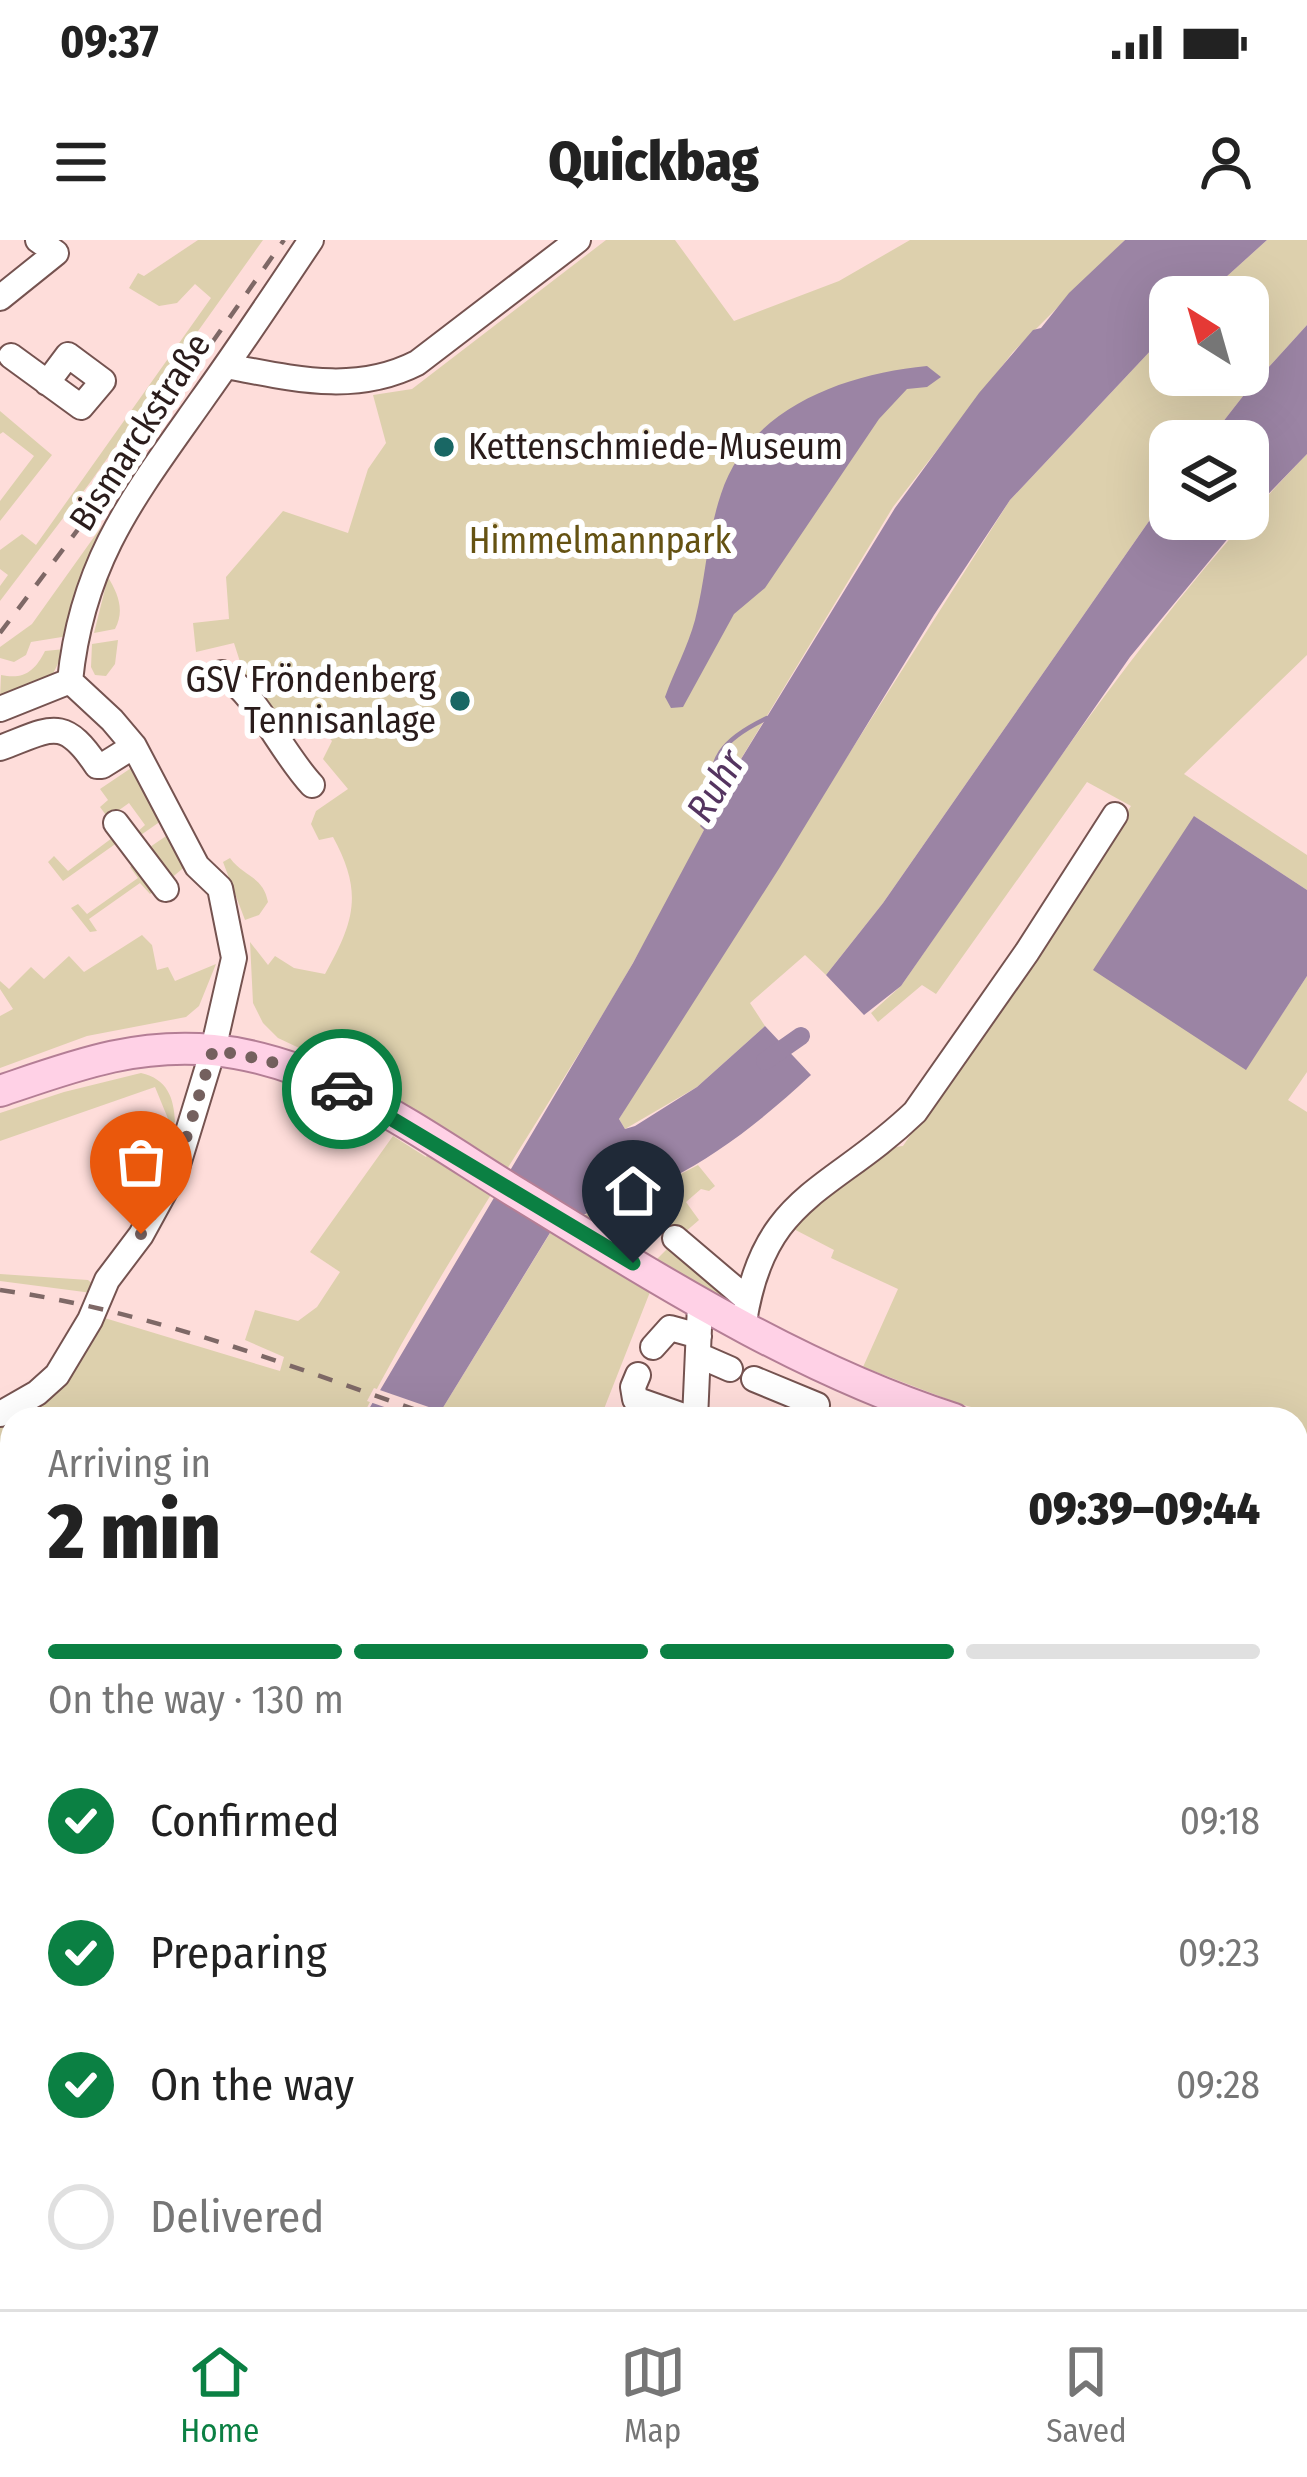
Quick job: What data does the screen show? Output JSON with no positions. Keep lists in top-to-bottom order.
{
  "streets": {
    "street": ["Bismarckstraße"]
  },
  "water": ["Ruhr"],
  "parks": ["Himmelmannpark"],
  "places": ["Kettenschmiede-Museum", "GSV Fröndenberg Tennisanlage"],
  "north": "top left",
  "page": {
    "status": "09:37",
    "header": "Quickbag",
    "heading": ["2 min", "Arriving in", "09:39–09:44"],
    "bar": "On the way · 130 m",
    "list": [
      ["Confirmed", "09:18"],
      ["Preparing", "09:23"],
      ["On the way", "09:28"],
      "Delivered"
    ],
    "tabs": ["Home", "Map", "Saved"]
  }
}
